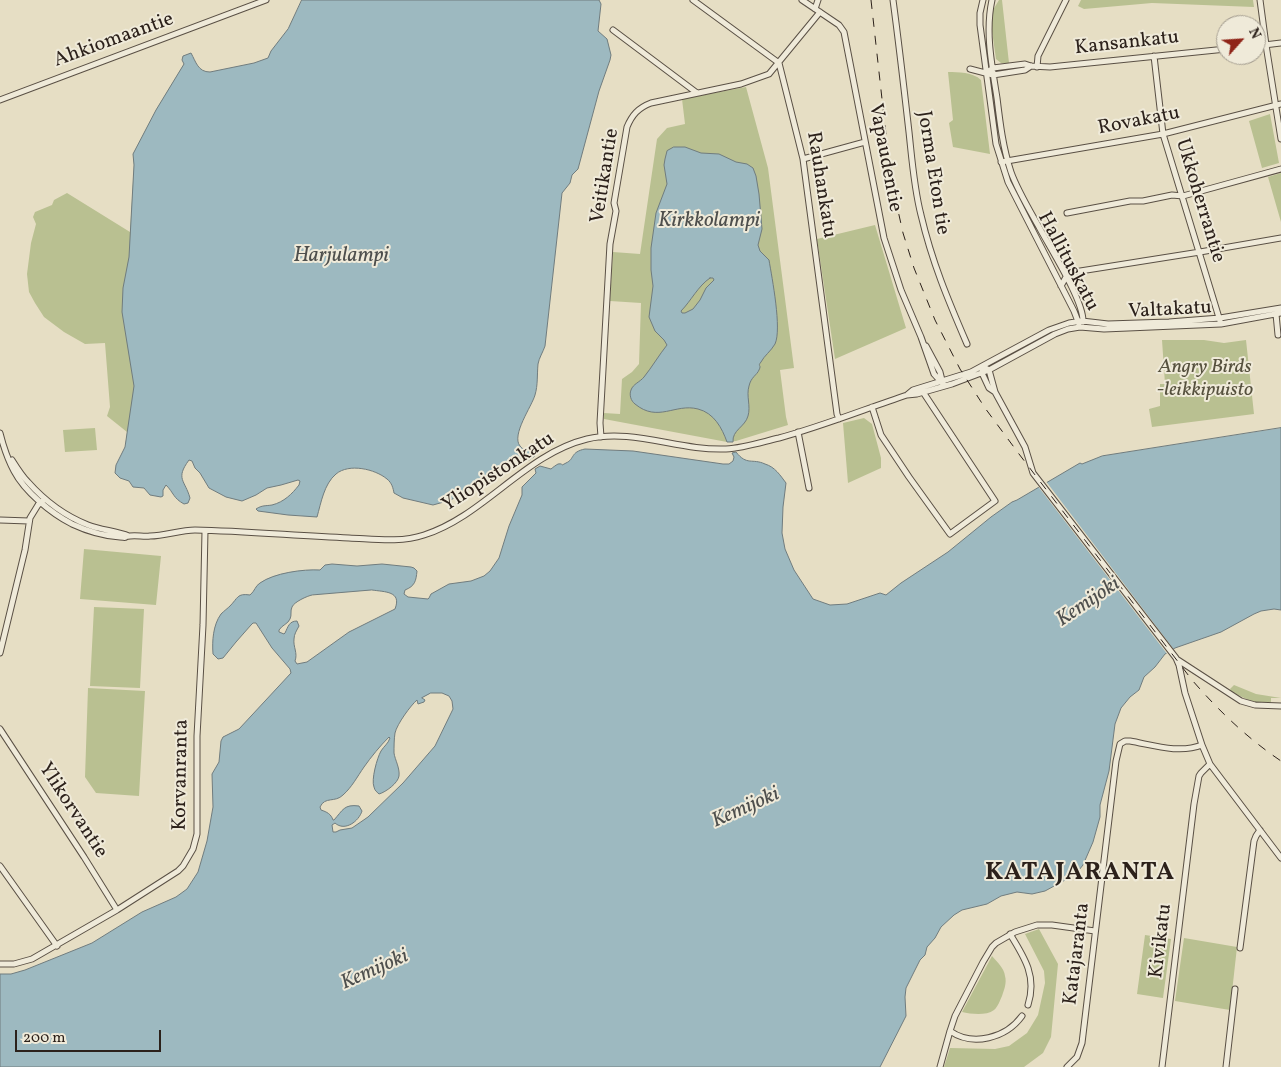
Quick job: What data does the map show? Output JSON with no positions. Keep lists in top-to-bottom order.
{
  "streets": {
    "street": [
      "Ahkiomaantie",
      "Kansankatu",
      "Rovakatu",
      "Vapaudentie",
      "Jorma Eton tie",
      "Veitikantie",
      "Rauhankatu",
      "Ukkoherrantie",
      "Hallituskatu",
      "Valtakatu",
      "Yliopistonkatu",
      "Korvanranta",
      "Ylikorvantie",
      "Kivikatu",
      "Katajaranta"
    ]
  },
  "crossings": [
    ["Kansankatu", "Ukkoherrantie"],
    ["Kansankatu", "Hallituskatu"],
    ["Rovakatu", "Ukkoherrantie"],
    ["Rovakatu", "Hallituskatu"],
    ["Vapaudentie", "Veitikantie"],
    ["Vapaudentie", "Yliopistonkatu"],
    ["Veitikantie", "Rauhankatu"],
    ["Veitikantie", "Yliopistonkatu"],
    ["Rauhankatu", "Yliopistonkatu"],
    ["Ukkoherrantie", "Valtakatu"],
    ["Hallituskatu", "Valtakatu"],
    ["Valtakatu", "Yliopistonkatu"],
    ["Yliopistonkatu", "Korvanranta"],
    ["Korvanranta", "Ylikorvantie"]
  ],
  "districts": ["KATAJARANTA"],
  "water": ["Kirkkolampi", "Harjulampi", "Kemijoki"],
  "parks": ["Angry Birds -leikkipuisto"],
  "scale_bar": "200 m",
  "north": "top right"
}
